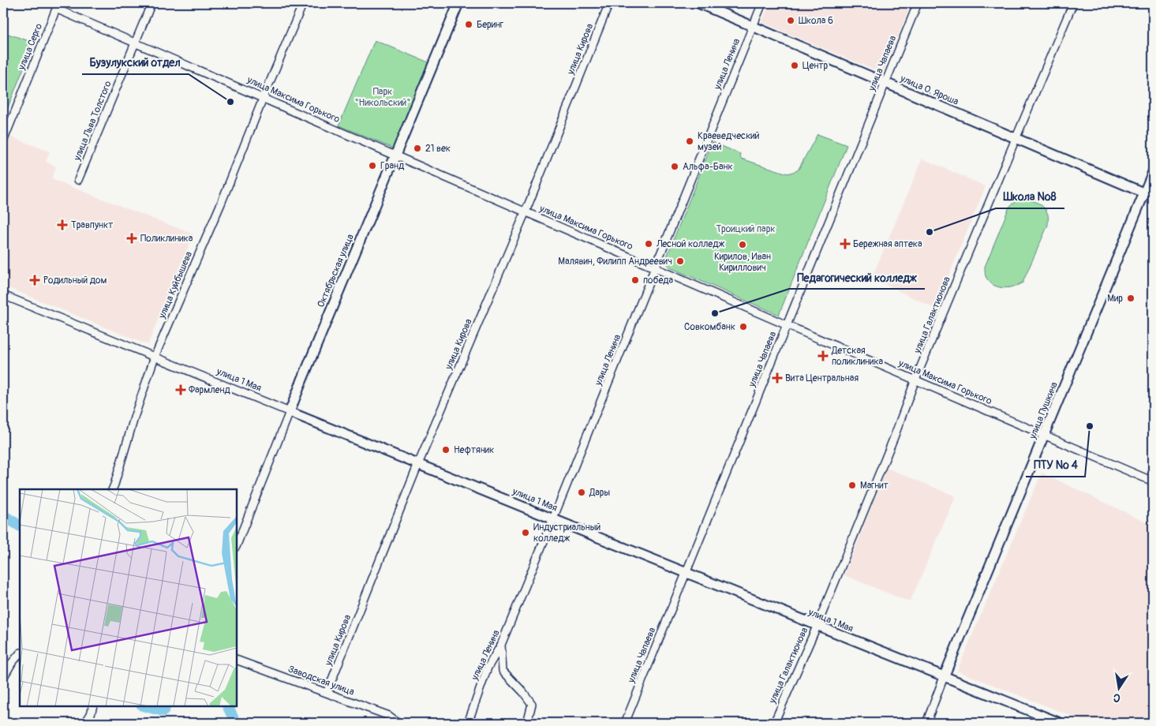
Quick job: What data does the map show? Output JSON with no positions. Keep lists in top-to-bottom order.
{
  "streets": {
    "main road": [
      "улица О. Яроша",
      "Октябрьская улица",
      "улица 1 Мая",
      "улица Пушкина"
    ],
    "street": [
      "улица Серго",
      "улица Кирова",
      "улица Чапаева",
      "улица Ленина",
      "улица Максима Горького",
      "улица Льва Толстого",
      "улица Куйбышева",
      "улица Галактионова",
      "Заводская улица"
    ]
  },
  "crossings": [
    ["улица Серго", "улица Максима Горького"],
    ["улица Кирова", "улица Максима Горького"],
    ["улица Кирова", "улица 1 Мая"],
    ["улица Кирова", "Заводская улица"],
    ["улица Чапаева", "улица О. Яроша"],
    ["улица Чапаева", "улица Максима Горького"],
    ["улица Чапаева", "улица 1 Мая"],
    ["улица Ленина", "улица О. Яроша"],
    ["улица Ленина", "улица Максима Горького"],
    ["улица Ленина", "улица 1 Мая"],
    ["улица О. Яроша", "улица Галактионова"],
    ["улица О. Яроша", "улица Пушкина"],
    ["улица Максима Горького", "улица Льва Толстого"],
    ["улица Максима Горького", "Октябрьская улица"],
    ["улица Максима Горького", "улица Куйбышева"],
    ["улица Максима Горького", "улица Галактионова"],
    ["улица Максима Горького", "улица Пушкина"],
    ["Октябрьская улица", "улица 1 Мая"],
    ["улица Куйбышева", "улица 1 Мая"],
    ["улица Галактионова", "улица 1 Мая"],
    ["улица 1 Мая", "улица Пушкина"]
  ],
  "parks": ["Парк \"Никольский\"", "Троицкий парк"],
  "places": {
    "other": [
      "Школа 6",
      "Беринг",
      "Центр",
      "Бузулукский отдел",
      "Краеведческий музей",
      "21 век",
      "Гранд",
      "Альфа-Банк",
      "Школа №8",
      "Лесной колледж",
      "Кирилов, Иван Кириллович",
      "Малявин, Филипп Андреевич",
      "победа",
      "Мир",
      "Педагогический колледж",
      "Совкомбанк",
      "ПТУ № 4",
      "Нефтяник",
      "Магнит",
      "Дары",
      "Индустриальный колледж"
    ],
    "health": [
      "Травпункт",
      "Поликлиника",
      "Бережная аптека",
      "Родильный дом",
      "Детская поликлиника",
      "Вита Центральная",
      "Фармленд"
    ]
  },
  "north": "bottom"
}
